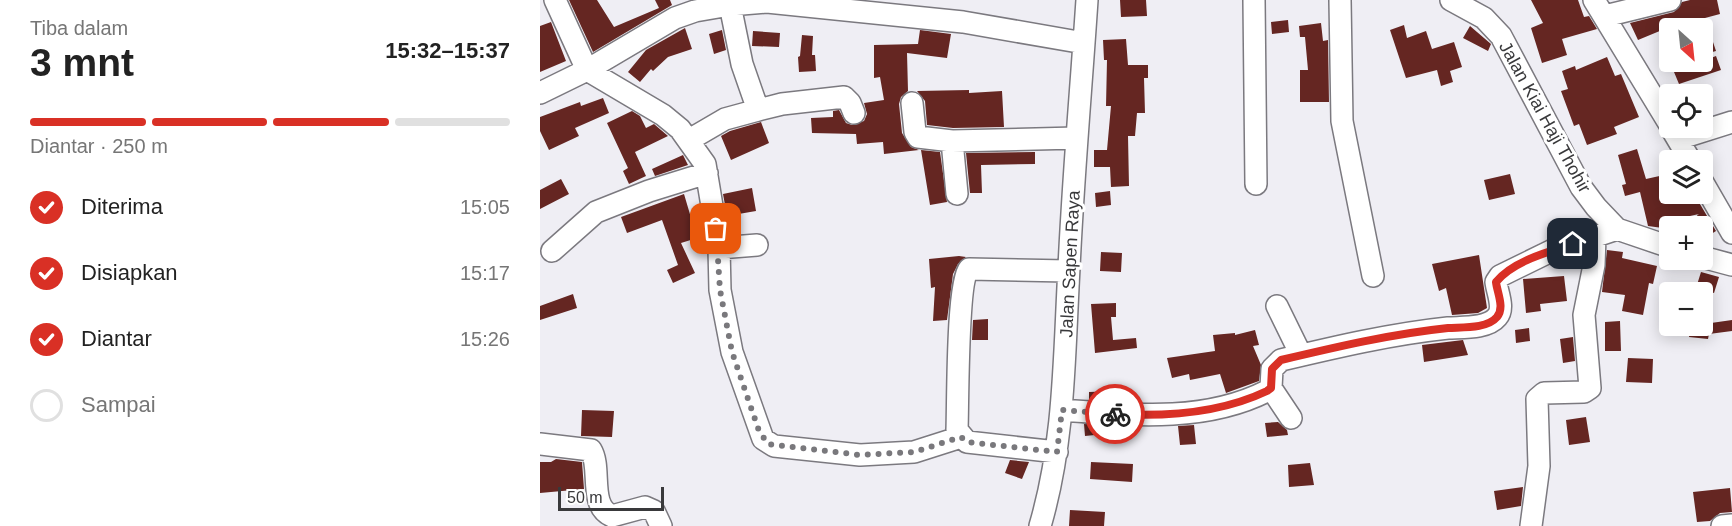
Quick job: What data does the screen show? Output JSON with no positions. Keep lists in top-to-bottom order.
{
  "streets": {
    "street": ["Jalan Kiai Haji Thohir", "Jalan Sapen Raya"]
  },
  "scale_bar": "50 m",
  "north": "bottom right",
  "page": {
    "heading": ["3 mnt", "Tiba dalam", "15:32–15:37"],
    "map_buttons": ["+", "−"],
    "bar": "Diantar · 250 m",
    "list": [
      ["Diterima", "15:05"],
      ["Disiapkan", "15:17"],
      ["Diantar", "15:26"],
      "Sampai"
    ],
    "scale": "50 m"
  }
}
